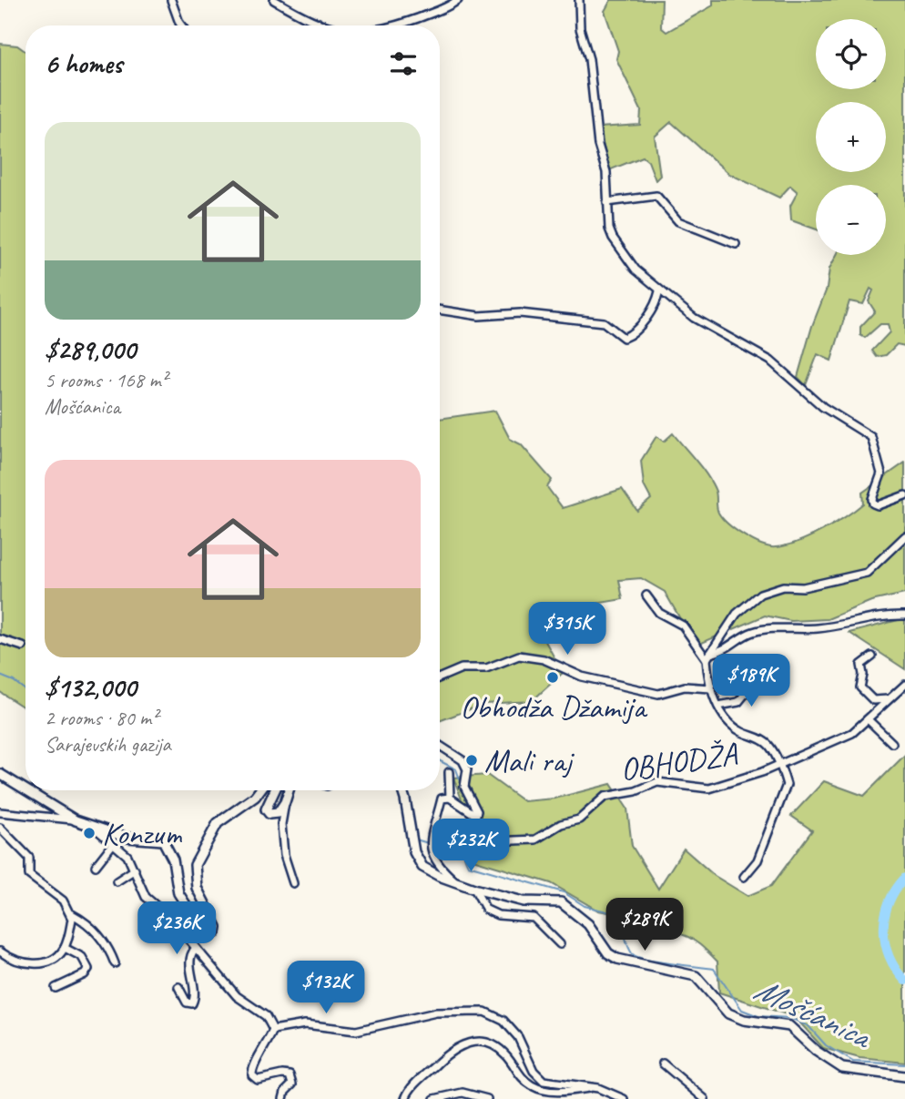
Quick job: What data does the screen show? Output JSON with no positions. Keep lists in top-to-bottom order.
{
  "streets": {
    "street": ["OBHODŽA"]
  },
  "water": ["Mošćanica"],
  "places": ["Obhodža Džamija", "Mali raj", "Konzum"],
  "page": {
    "map_buttons": ["+", "−"],
    "heading": "6 homes",
    "list": [
      {
        "name": "$289,000",
        "note": "5 rooms · 168 m² · Mošćanica"
      },
      {
        "name": "$132,000",
        "note": "2 rooms · 80 m² · Sarajevskih gazija"
      }
    ],
    "price": [
      "$315K",
      "$189K",
      "$232K",
      "$289K",
      "$236K",
      "$132K"
    ]
  }
}
